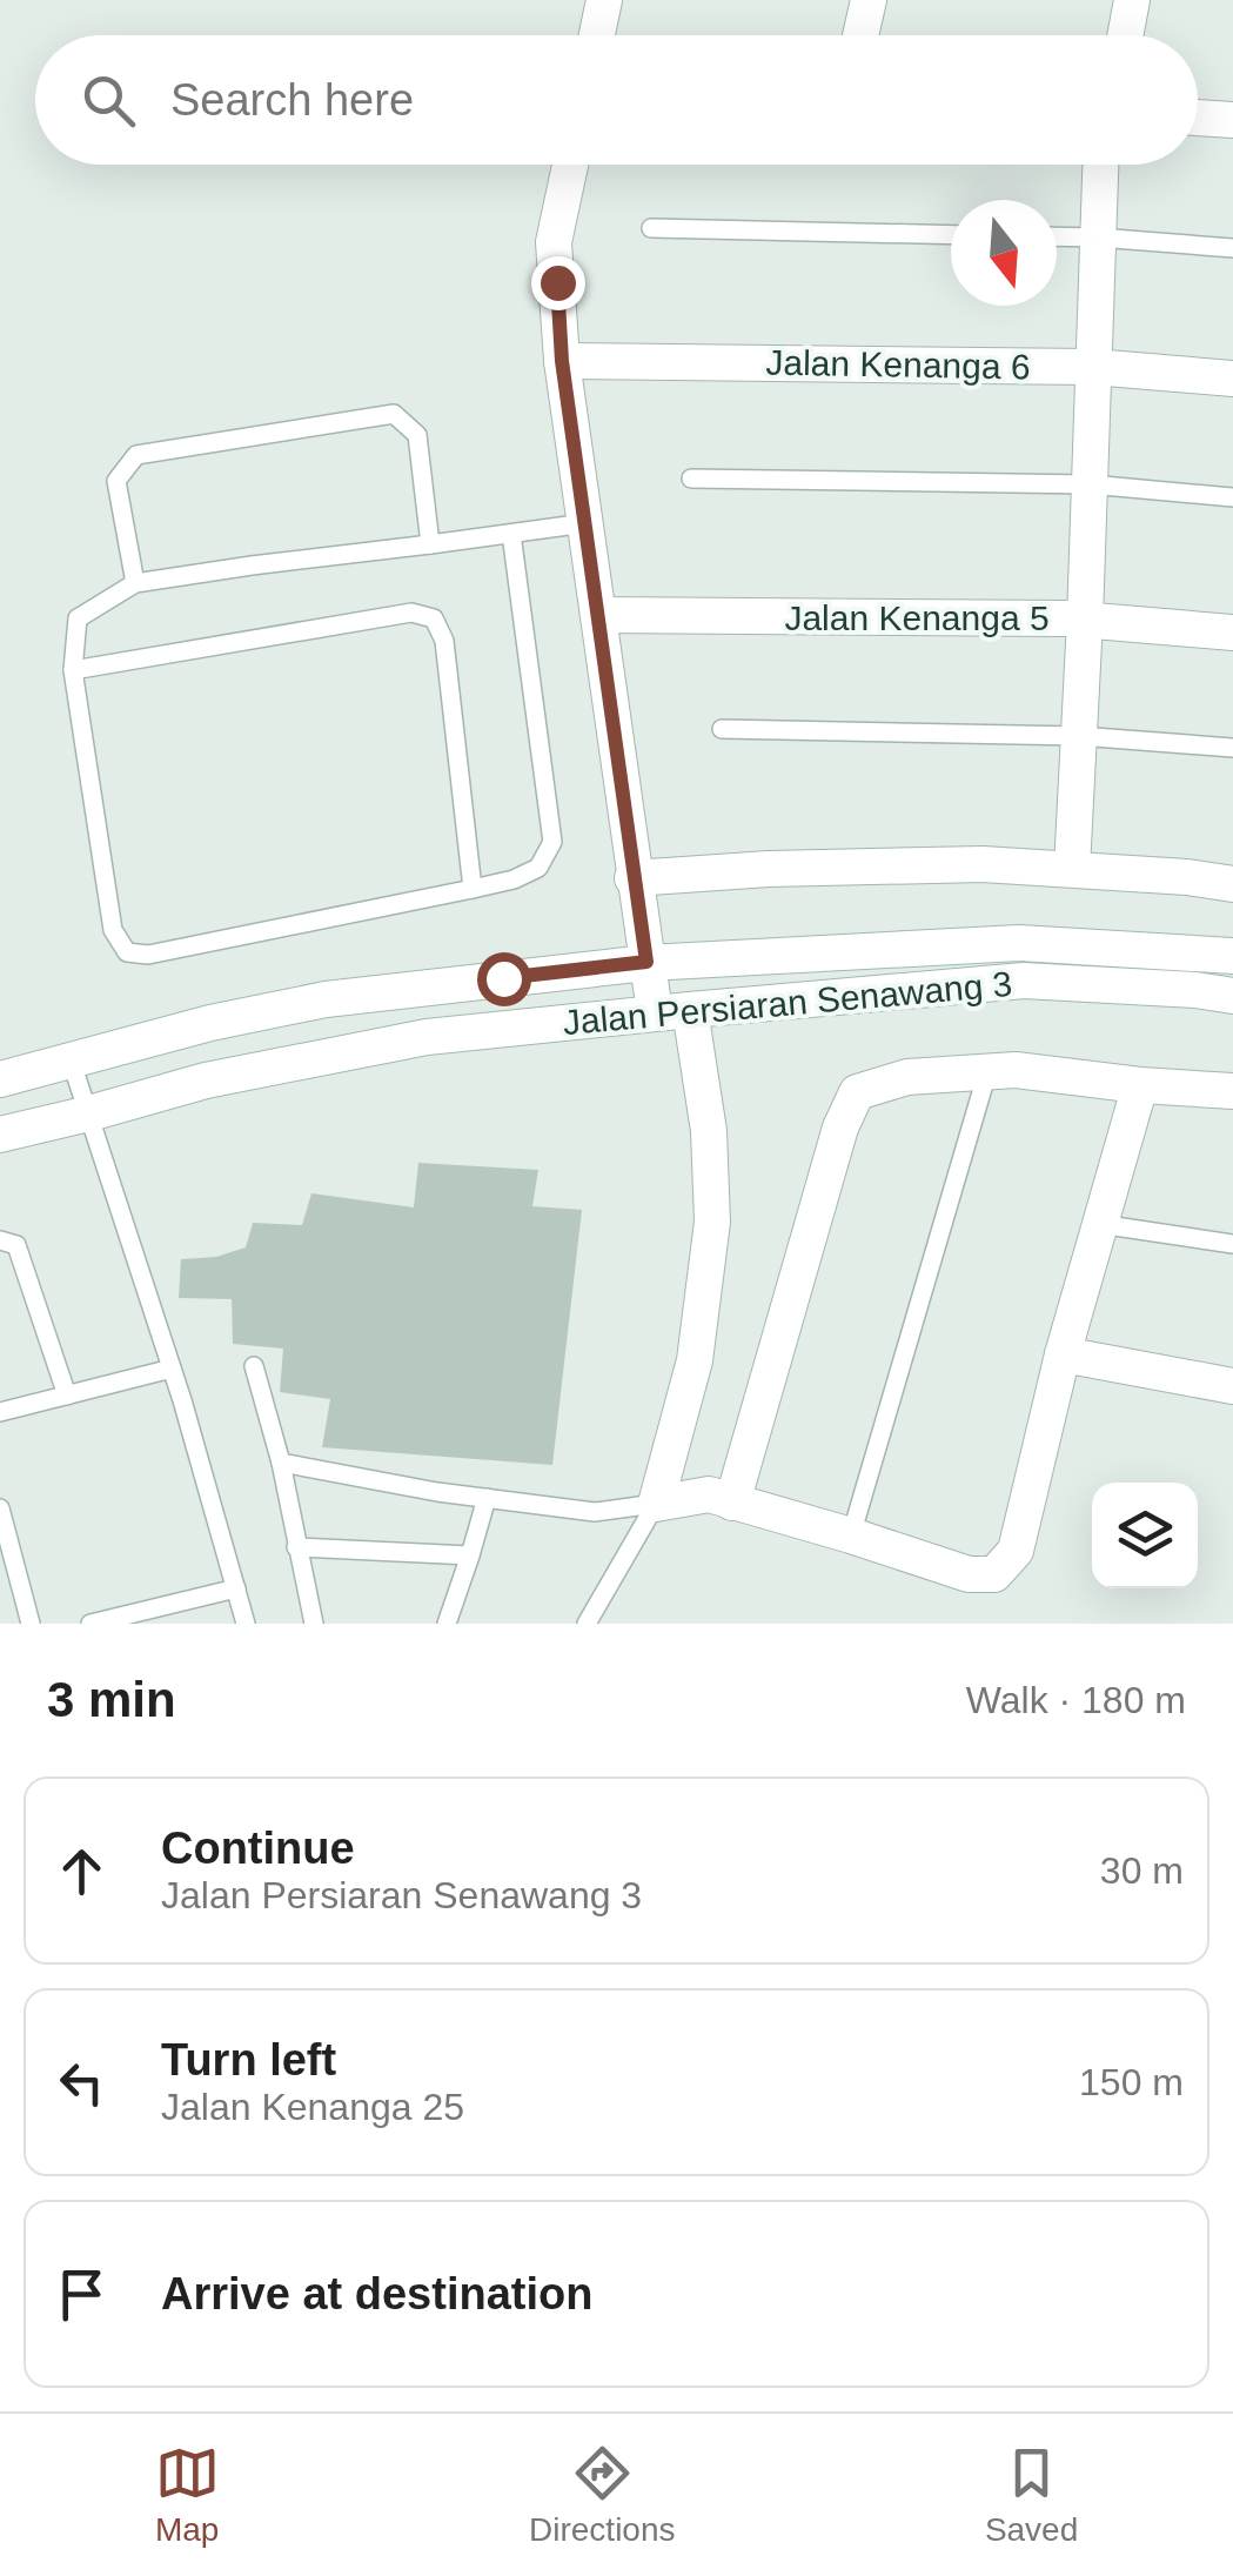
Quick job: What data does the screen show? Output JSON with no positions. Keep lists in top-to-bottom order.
{
  "streets": {
    "street": ["Jalan Kenanga 6", "Jalan Kenanga 5", "Jalan Persiaran Senawang 3"]
  },
  "north": "bottom",
  "page": {
    "search": "Search here",
    "heading": ["3 min", "Walk · 180 m"],
    "list": [
      ["Continue", "Jalan Persiaran Senawang 3", "30 m"],
      ["Turn left", "Jalan Kenanga 25", "150 m"],
      "Arrive at destination"
    ],
    "nav": ["Map", "Directions", "Saved"]
  }
}
